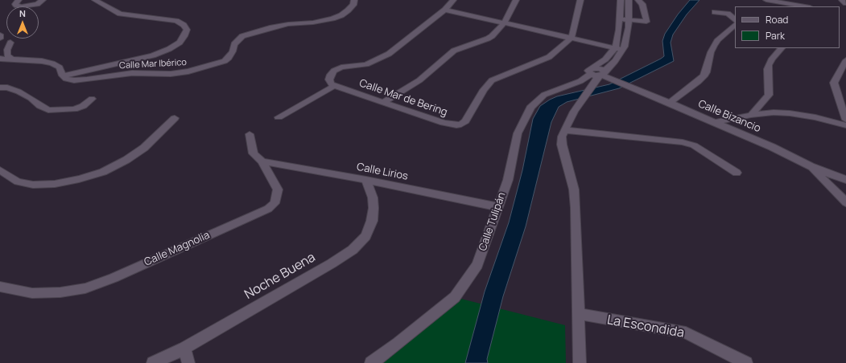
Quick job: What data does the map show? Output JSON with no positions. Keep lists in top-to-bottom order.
{
  "streets": {
    "street": [
      "Calle Mar Ibérico",
      "Calle Mar de Bering",
      "Calle Bizancio",
      "Calle Lirios",
      "Calle Tulipán",
      "Calle Magnolia",
      "Noche Buena",
      "La Escondida"
    ]
  },
  "crossings": [
    ["Calle Bizancio", "Calle Tulipán"],
    ["Calle Lirios", "Calle Tulipán"],
    ["Calle Lirios", "Calle Magnolia"],
    ["Calle Lirios", "Noche Buena"]
  ],
  "legend": ["Road", "Park"],
  "north": "top"
}
